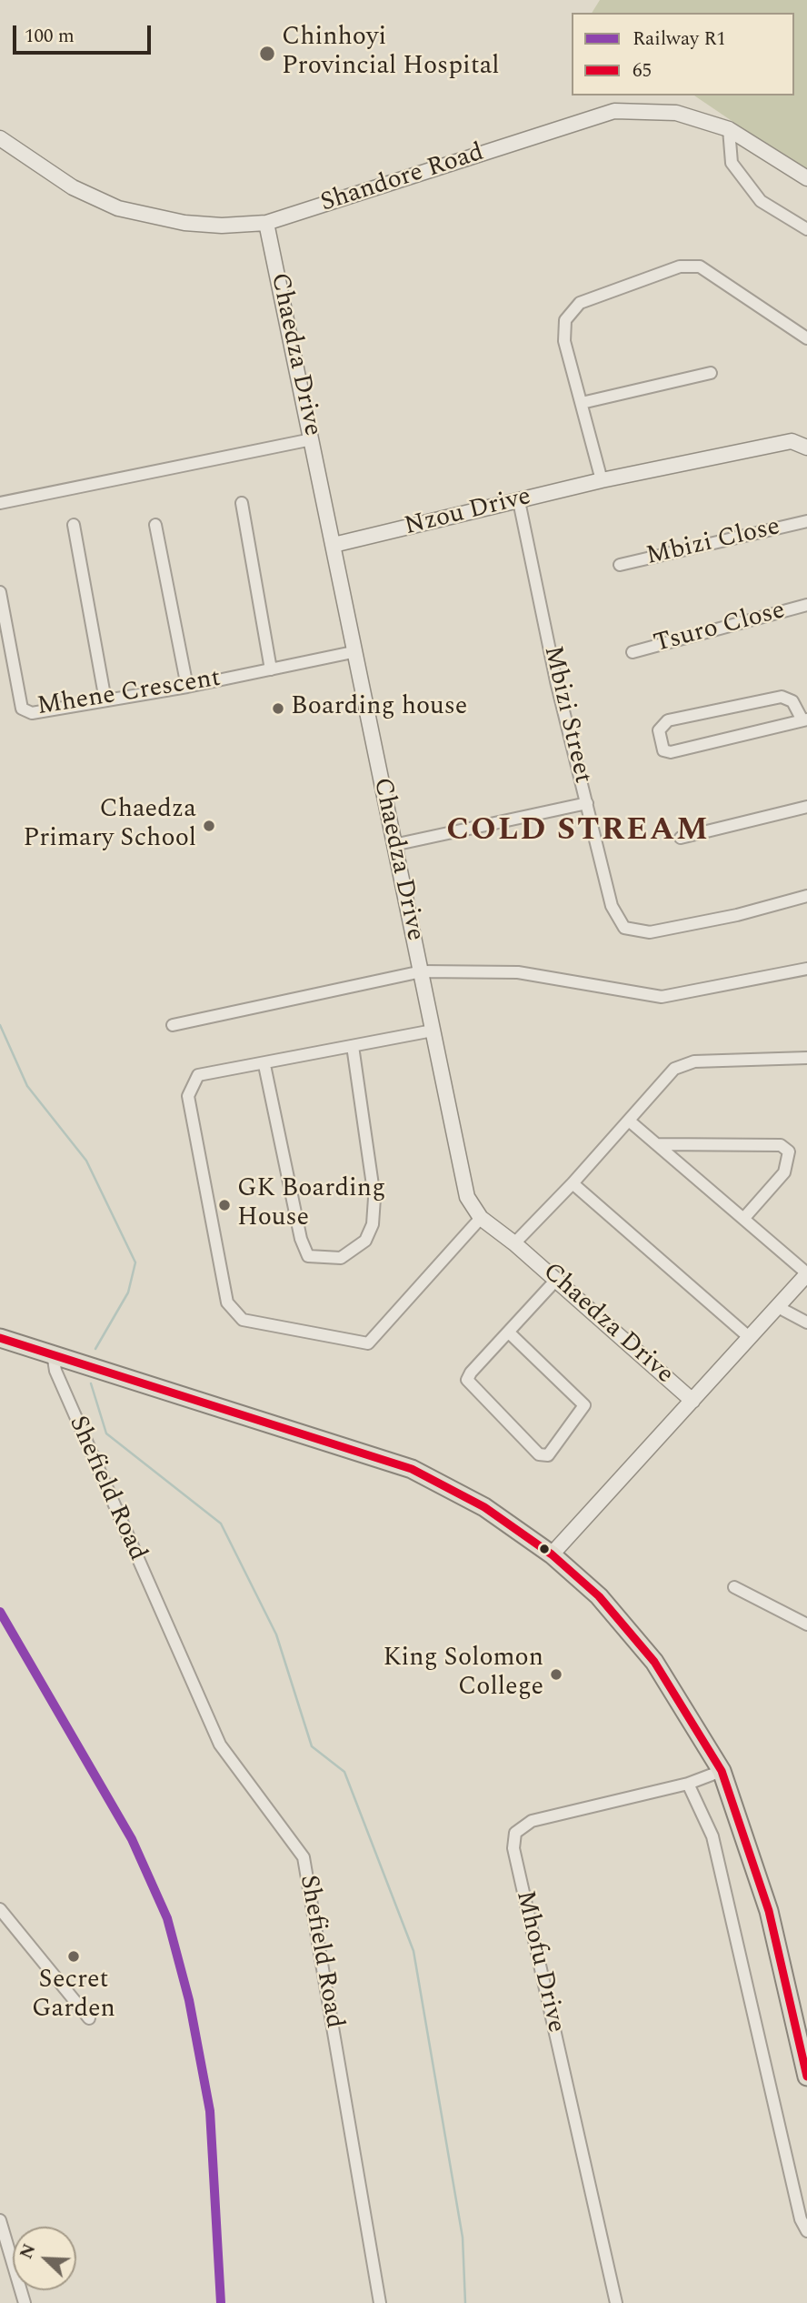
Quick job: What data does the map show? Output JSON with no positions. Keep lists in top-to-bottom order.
{
  "streets": {
    "street": [
      "Shandore Road",
      "Chaedza Drive",
      "Nzou Drive",
      "Mbizi Close",
      "Tsuro Close",
      "Mhene Crescent",
      "Mbizi Street",
      "Shefield Road",
      "Mhofu Drive"
    ]
  },
  "crossings": [
    ["Shandore Road", "Chaedza Drive"],
    ["Chaedza Drive", "Nzou Drive"],
    ["Chaedza Drive", "Mhene Crescent"],
    ["Nzou Drive", "Mbizi Street"]
  ],
  "districts": ["COLD STREAM"],
  "places": [
    "Chinhoyi Provincial Hospital",
    "Boarding house",
    "Chaedza Primary School",
    "GK Boarding House",
    "King Solomon College",
    "Secret Garden"
  ],
  "lines": ["transit line 65", "rail line R1"],
  "legend": ["Railway R1", "65"],
  "scale_bar": "100 m",
  "north": "top left"
}
